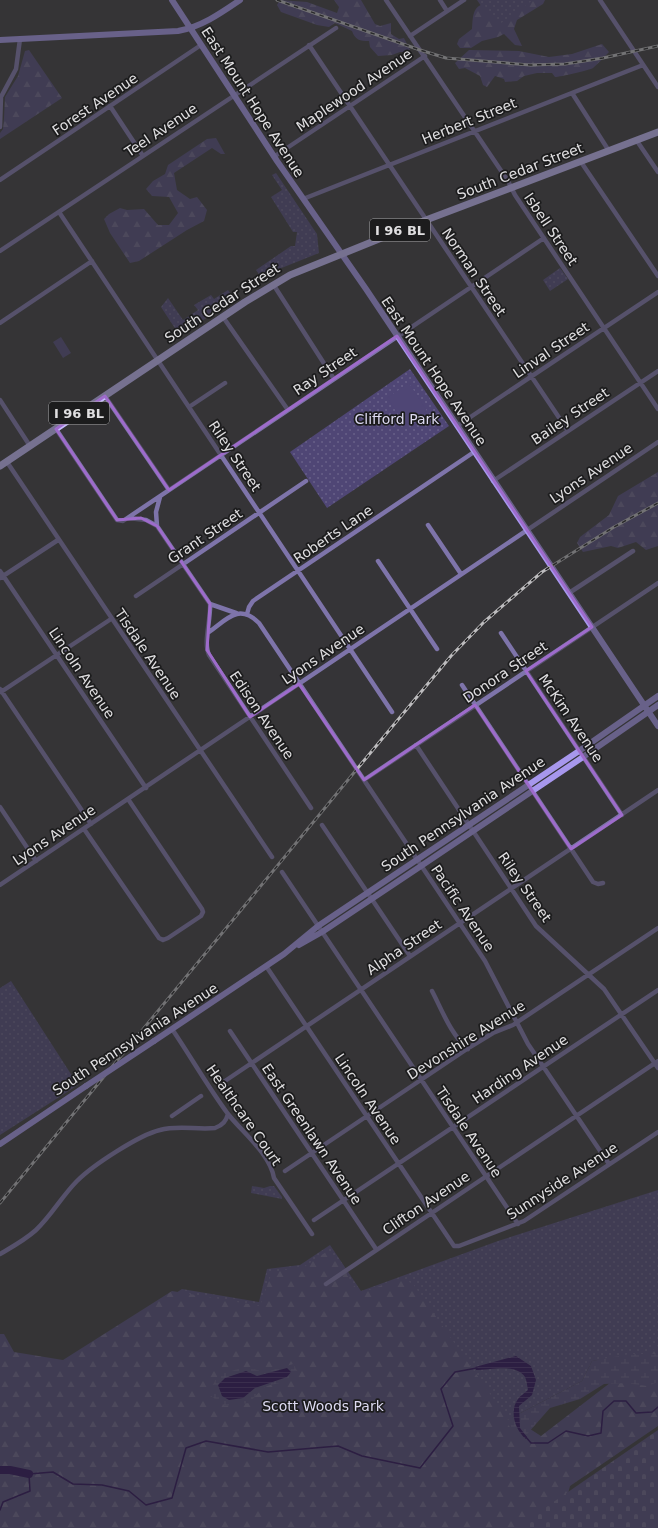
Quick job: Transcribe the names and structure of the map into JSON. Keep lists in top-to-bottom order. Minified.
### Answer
{"streets":{"main road":["East Mount Hope Avenue","South Cedar Street","I 96 BL","South Pennsylvania Avenue"],"street":["Maplewood Avenue","Forest Avenue","Herbert Street","Teel Avenue","Isbell Street","Norman Street","Linval Street","Ray Street","Bailey Street","Riley Street","Lyons Avenue","Roberts Lane","Grant Street","Tisdale Avenue","Donora Street","Lincoln Avenue","Edison Avenue","McKim Avenue","Pacific Avenue","Alpha Street","Devonshire Avenue","Harding Avenue","Healthcare Court","East Greenlawn Avenue","Sunnyside Avenue","Clifton Avenue"]},"crossings":[["Maplewood Avenue","East Mount Hope Avenue"],["Maplewood Avenue","Isbell Street"],["Maplewood Avenue","Norman Street"],["East Mount Hope Avenue","Forest Avenue"],["East Mount Hope Avenue","Herbert Street"],["East Mount Hope Avenue","Teel Avenue"],["East Mount Hope Avenue","South Cedar Street"],["East Mount Hope Avenue","Linval Street"],["East Mount Hope Avenue","Ray Street"],["East Mount Hope Avenue","Bailey Street"],["East Mount Hope Avenue","Lyons Avenue"],["East Mount Hope Avenue","Roberts Lane"],["East Mount Hope Avenue","Donora Street"],["East Mount Hope Avenue","South Pennsylvania Avenue"],["Herbert Street","Isbell Street"],["Herbert Street","Norman Street"],["Teel Avenue","Norman Street"],["Teel Avenue","Riley Street"],["South Cedar Street","Isbell Street"],["South Cedar Street","Norman Street"],["South Cedar Street","Ray Street"],["South Cedar Street","Riley Street"],["South Cedar Street","Tisdale Avenue"],["Isbell Street","Linval Street"],["Isbell Street","Ray Street"],["Isbell Street","Bailey Street"],["Norman Street","Linval Street"],["Norman Street","Ray Street"],["Norman Street","Bailey Street"],["Ray Street","Riley Street"],["Riley Street","Lyons Avenue"],["Riley Street","Roberts Lane"],["Riley Street","Grant Street"],["Riley Street","Donora Street"],["Riley Street","South Pennsylvania Avenue"],["Riley Street","Alpha Street"],["Riley Street","Devonshire Avenue"],["Riley Street","Harding Avenue"],["Riley Street","Clifton Avenue"],["Lyons Avenue","Tisdale Avenue"],["Lyons Avenue","Lincoln Avenue"],["Lyons Avenue","Edison Avenue"],["Lyons Avenue","Pacific Avenue"],["Roberts Lane","Pacific Avenue"],["Tisdale Avenue","South Pennsylvania Avenue"],["Tisdale Avenue","Alpha Street"],["Tisdale Avenue","Devonshire Avenue"],["Tisdale Avenue","Harding Avenue"],["Tisdale Avenue","Sunnyside Avenue"],["Tisdale Avenue","Clifton Avenue"],["Donora Street","McKim Avenue"],["Donora Street","Pacific Avenue"],["Lincoln Avenue","South Pennsylvania Avenue"],["Lincoln Avenue","Alpha Street"],["Lincoln Avenue","Devonshire Avenue"],["Lincoln Avenue","Harding Avenue"],["Lincoln Avenue","Sunnyside Avenue"],["Lincoln Avenue","Clifton Avenue"],["McKim Avenue","South Pennsylvania Avenue"],["McKim Avenue","Alpha Street"],["South Pennsylvania Avenue","Pacific Avenue"],["South Pennsylvania Avenue","Healthcare Court"],["Pacific Avenue","Alpha Street"],["Pacific Avenue","Devonshire Avenue"],["Pacific Avenue","Harding Avenue"],["Pacific Avenue","Sunnyside Avenue"],["Pacific Avenue","Clifton Avenue"],["Alpha Street","East Greenlawn Avenue"],["Devonshire Avenue","East Greenlawn Avenue"],["Harding Avenue","East Greenlawn Avenue"],["East Greenlawn Avenue","Clifton Avenue"]],"parks":["Clifford Park","Scott Woods Park"]}
